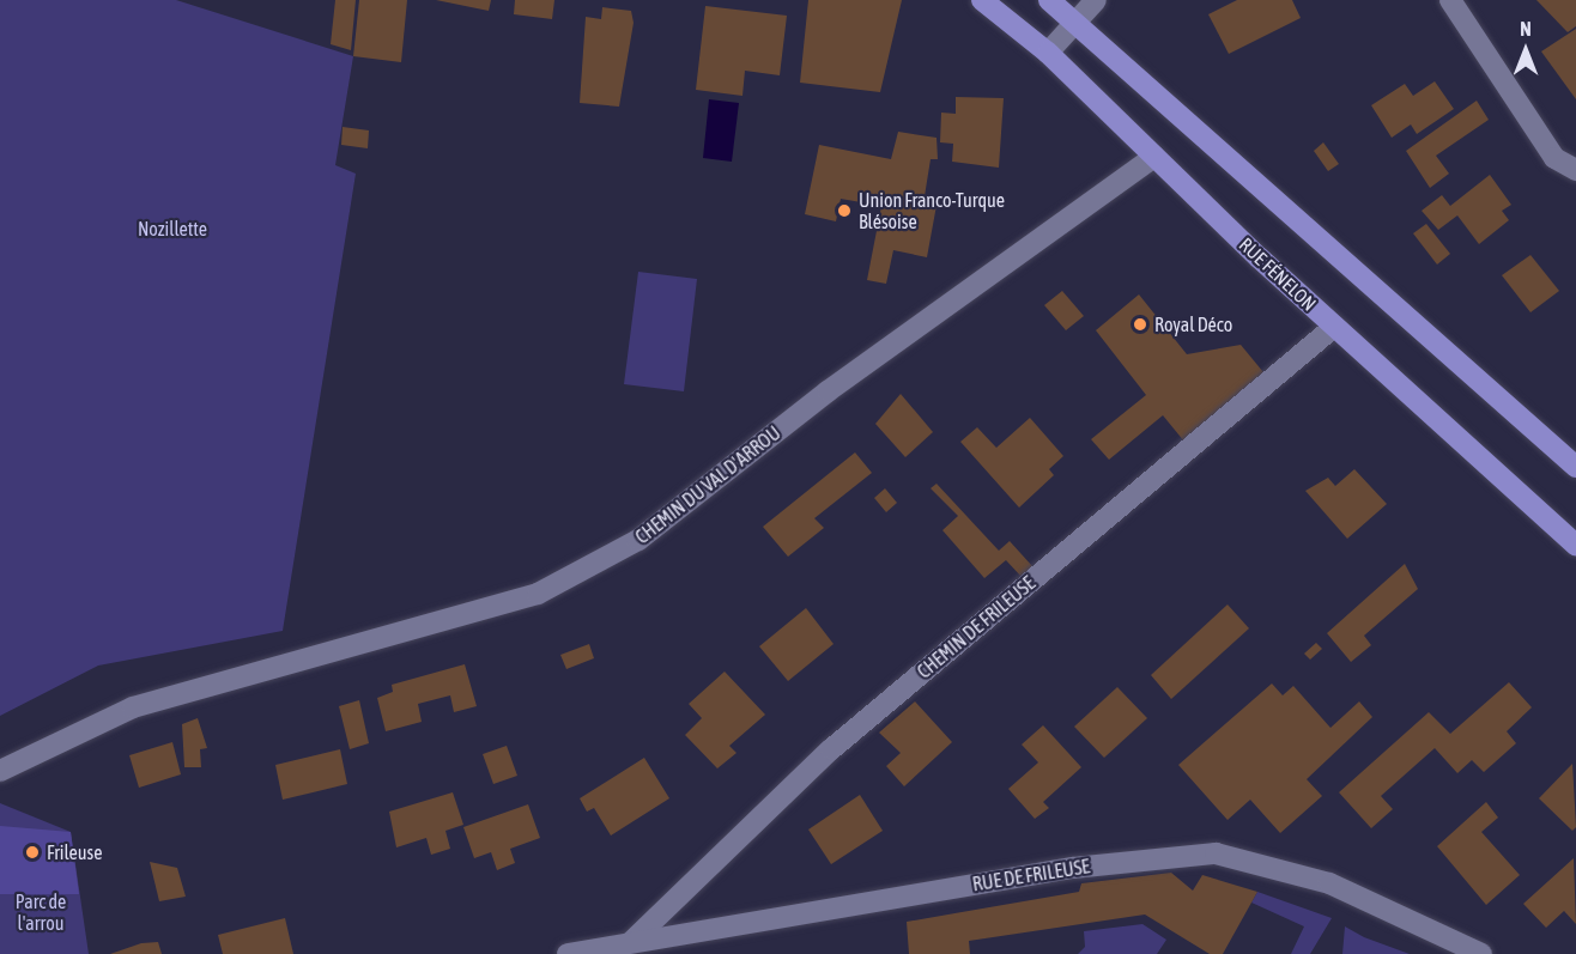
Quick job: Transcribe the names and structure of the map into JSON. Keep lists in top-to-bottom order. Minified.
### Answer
{"streets":{"main road":["RUE FÉNELON"],"street":["CHEMIN DU VAL D'ARROU","CHEMIN DE FRILEUSE","RUE DE FRILEUSE"]},"crossings":[["RUE FÉNELON","CHEMIN DU VAL D'ARROU"],["RUE FÉNELON","CHEMIN DE FRILEUSE"],["CHEMIN DE FRILEUSE","RUE DE FRILEUSE"]],"parks":["Nozillette","Parc de l'arrou"],"places":["Union Franco-Turque Blésoise","Royal Déco","Frileuse"],"north":"top"}
